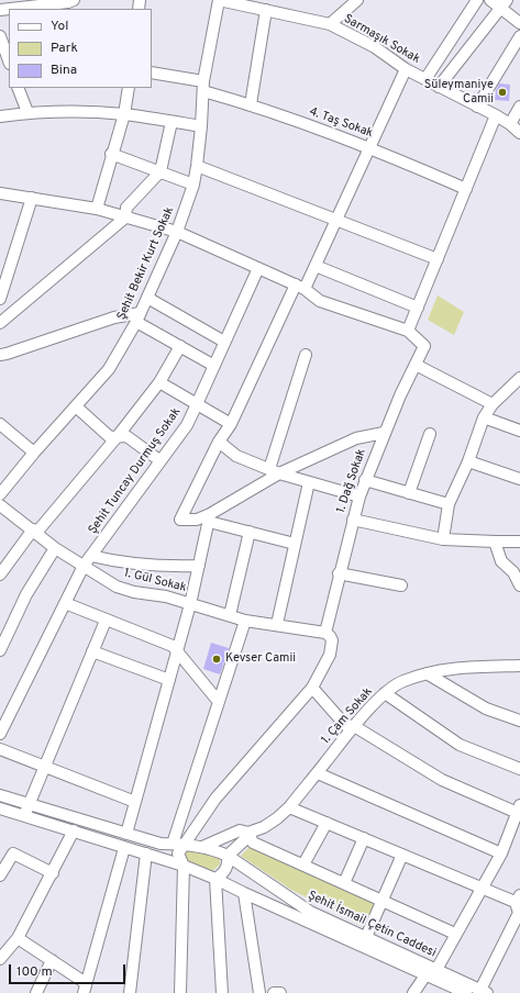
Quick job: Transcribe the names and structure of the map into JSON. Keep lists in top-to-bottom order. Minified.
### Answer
{"streets":{"street":["Sarmaşık Sokak","4. Taş Sokak","Şehit Bekir Kurt Sokak","Şehit Tuncay Durmuş Sokak","1. Dağ Sokak","1. Gül Sokak","1. Çam Sokak","Şehit İsmail Çetin Caddesi"]},"crossings":[["Sarmaşık Sokak","Şehit Bekir Kurt Sokak"],["4. Taş Sokak","Şehit Bekir Kurt Sokak"],["Şehit Tuncay Durmuş Sokak","1. Gül Sokak"],["1. Dağ Sokak","1. Gül Sokak"]],"places":["Süleymaniye Camii","Kevser Camii"],"legend":["Yol","Park","Bina"],"scale_bar":"100 m"}
